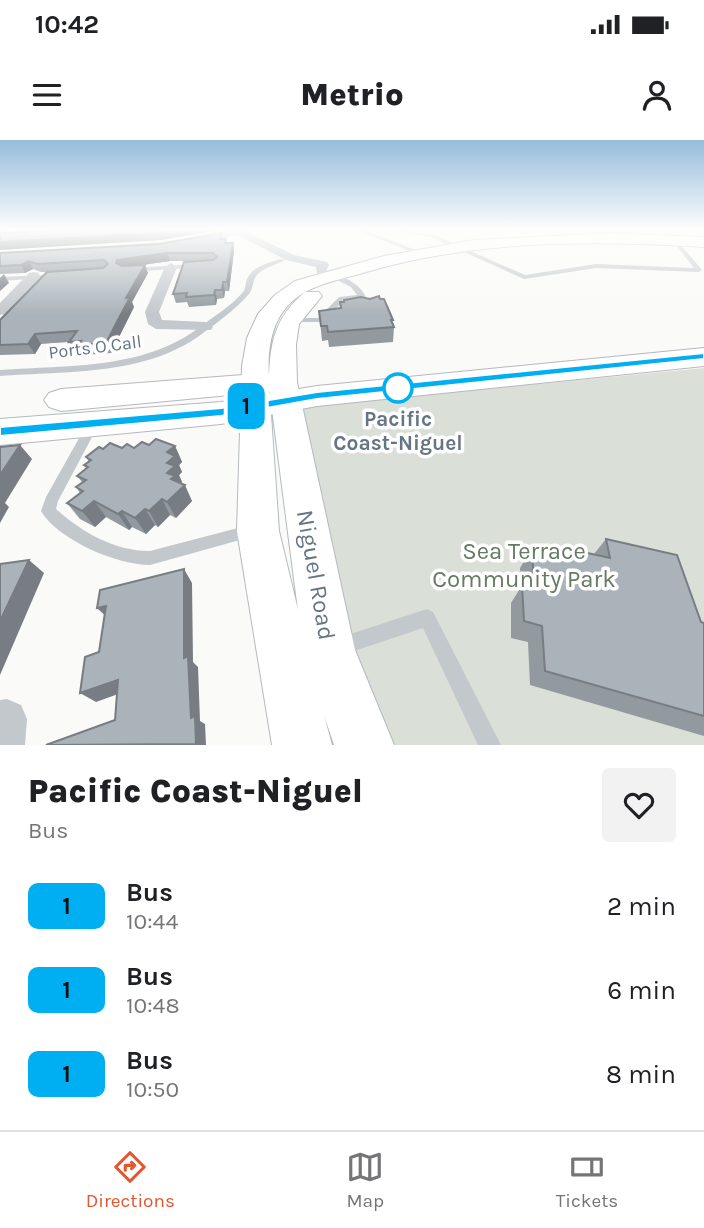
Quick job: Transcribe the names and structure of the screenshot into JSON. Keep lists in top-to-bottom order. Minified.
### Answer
{"streets":{"street":["Niguel Road"],"lane":["Ports O Call"]},"parks":["Sea Terrace Community Park"],"places":["Pacific Coast-Niguel"],"lines":["bus line 1"],"page":{"status":"10:42","header":"Metrio","on_map":"1","heading":["Pacific Coast-Niguel","Bus"],"list":[{"mark":"1","name":"Bus","note":"10:44","value":"2 min"},{"mark":"1","name":"Bus","note":"10:48","value":"6 min"},{"mark":"1","name":"Bus","note":"10:50","value":"8 min"}],"tabs":["Directions","Map","Tickets"]}}
